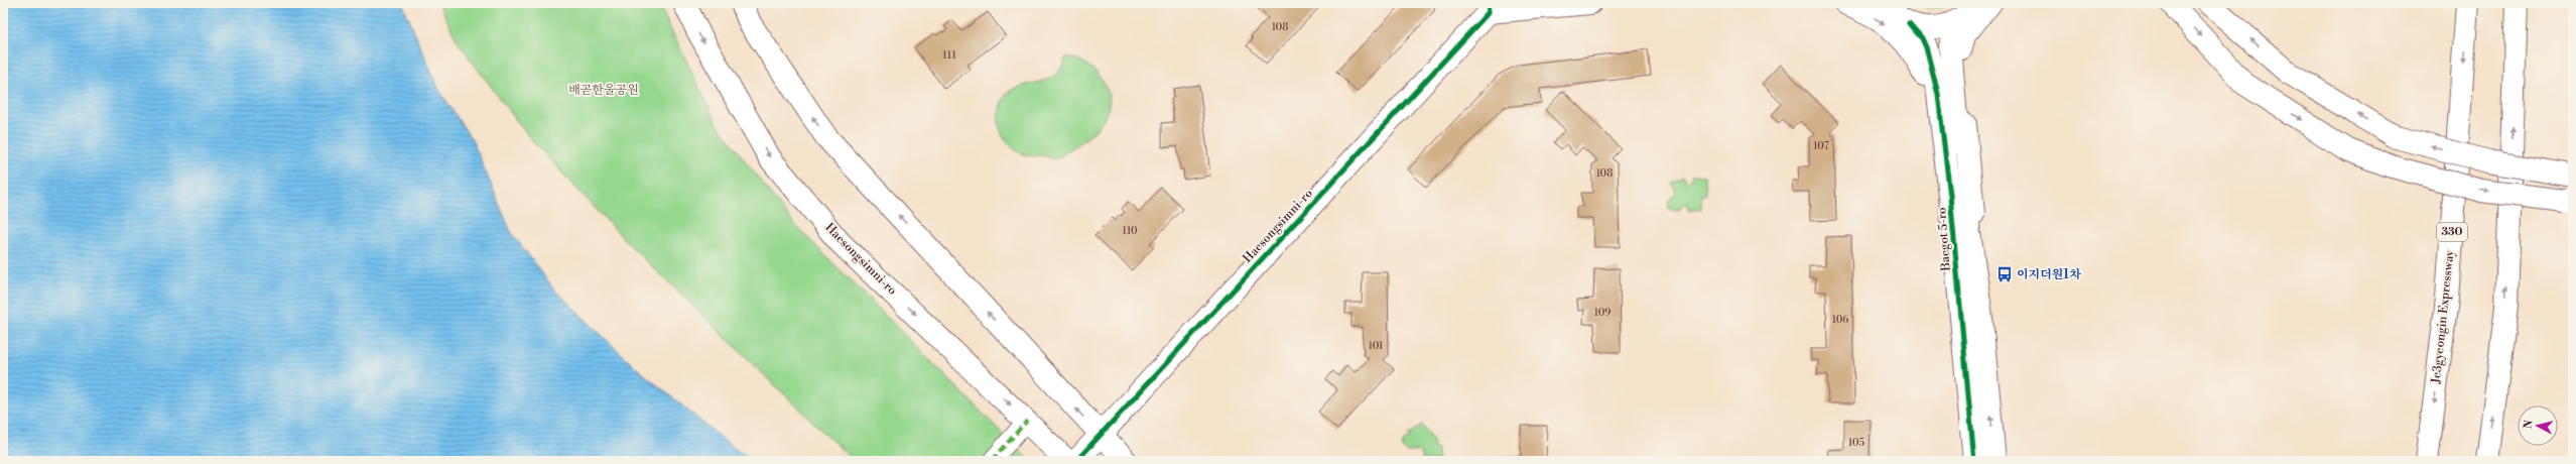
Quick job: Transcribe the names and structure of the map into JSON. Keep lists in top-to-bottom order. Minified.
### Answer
{"streets":{"main road":["Haesongsimni-ro","330","Baegot 5-ro","Je3gyeongin Expressway"]},"parks":["배곧한울공원"],"places":{"bus stop":["이지더원1차"]},"house_numbers":["108","111","107","108","110","109","106","101","105"],"north":"left"}
